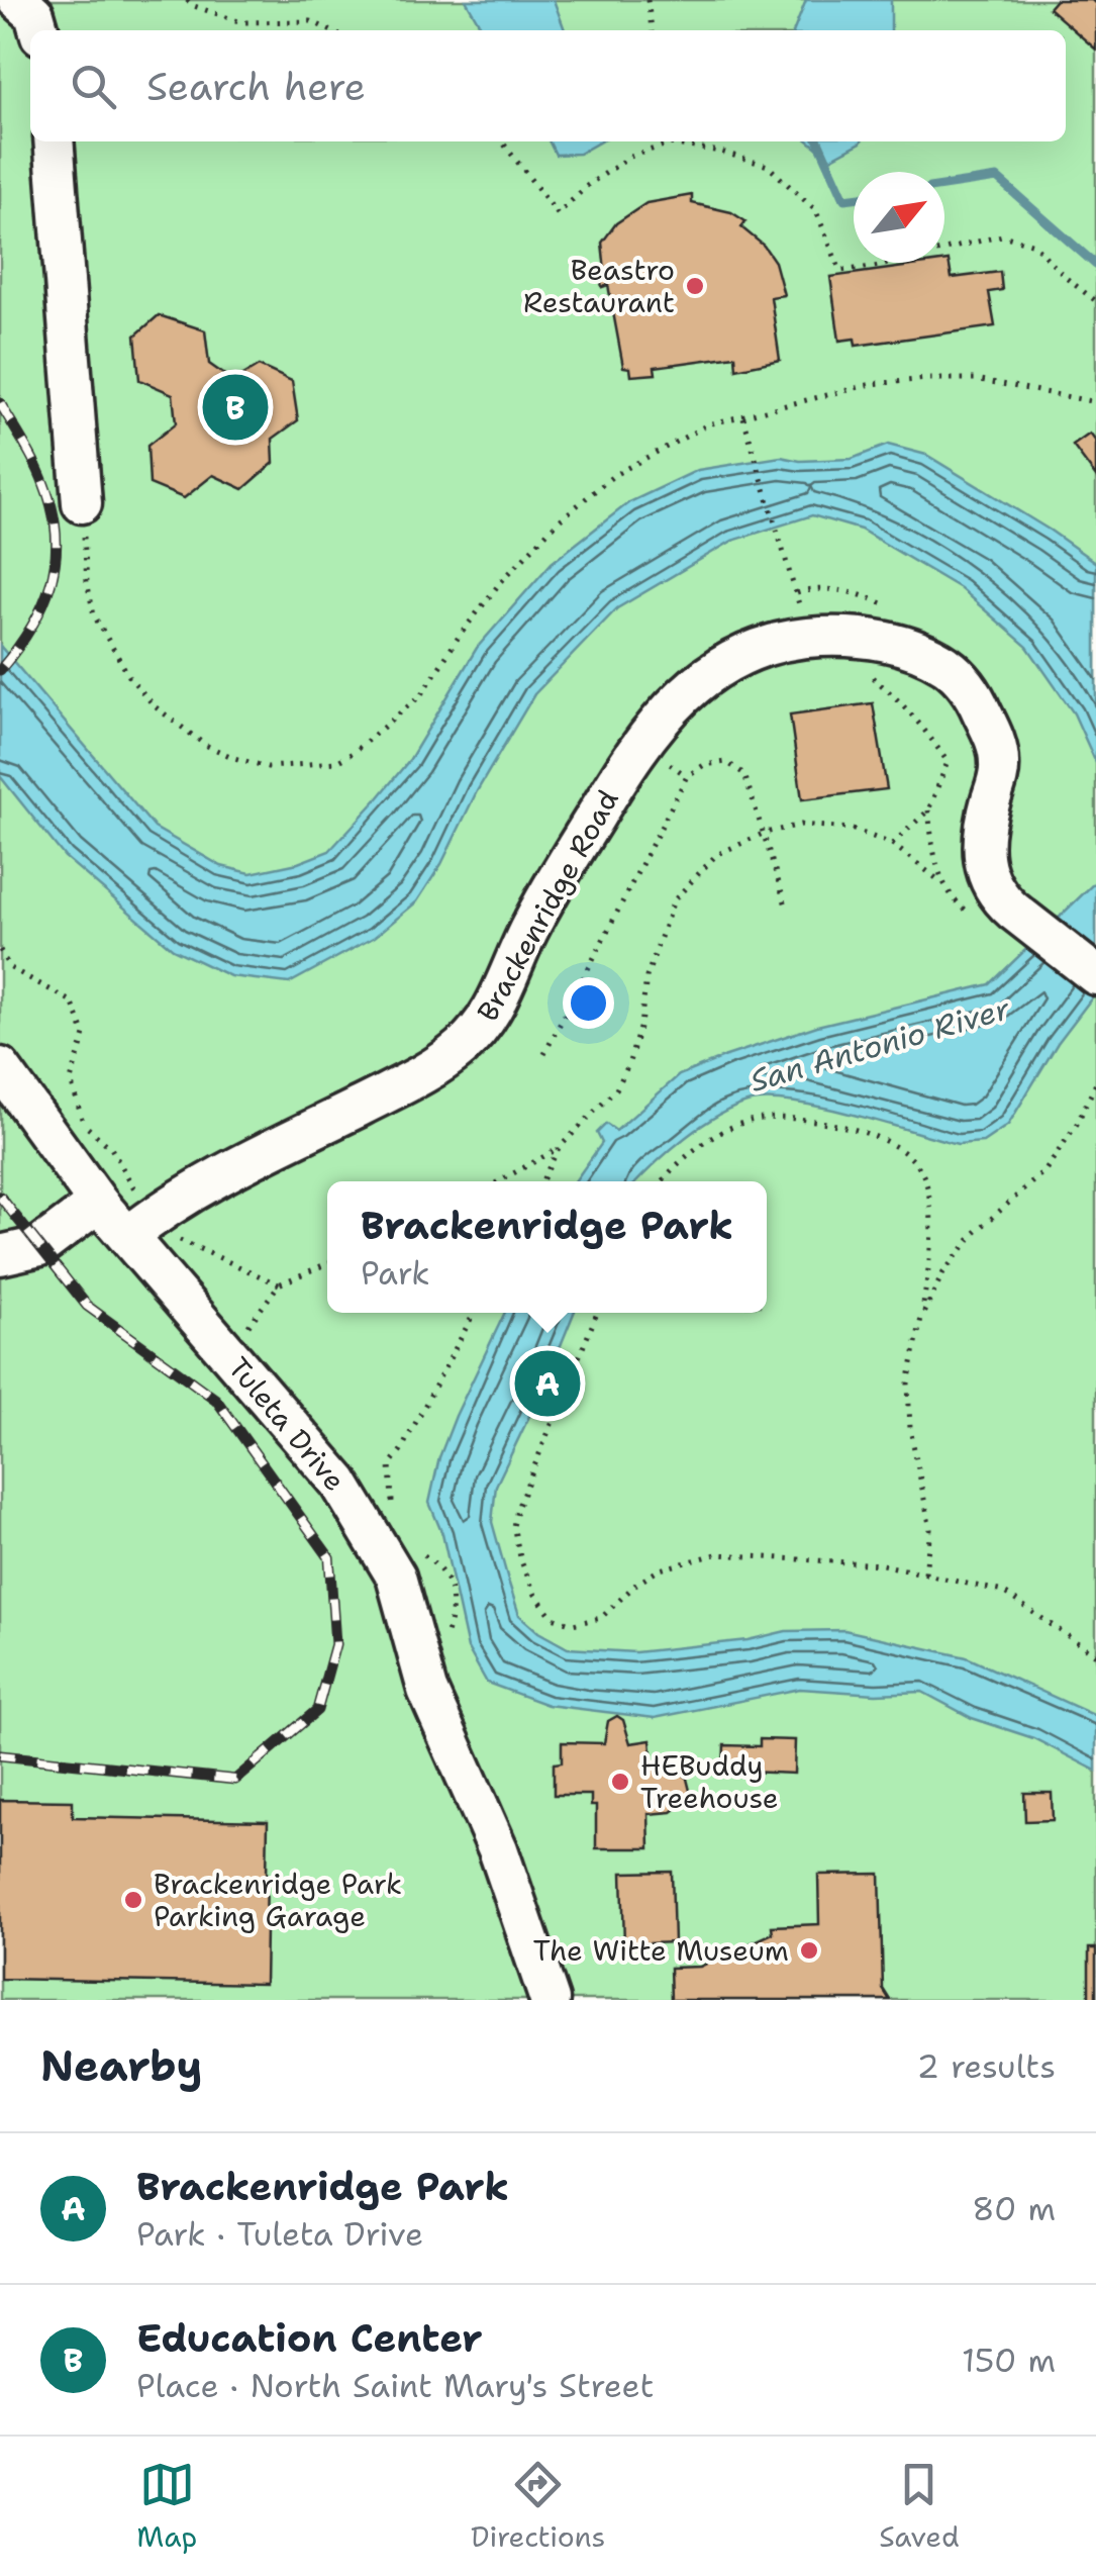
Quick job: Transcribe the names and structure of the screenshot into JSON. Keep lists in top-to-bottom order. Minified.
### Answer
{"streets":{"street":["Brackenridge Road","Tuleta Drive"]},"crossings":[["Brackenridge Road","Tuleta Drive"]],"water":["San Antonio River"],"places":["Beastro Restaurant","HEBuddy Treehouse","Brackenridge Park Parking Garage","The Witte Museum"],"north":"top right","page":{"search":"Search here","pins":["B","A"],"popup":["Brackenridge Park","Park"],"heading":["Nearby","2 results"],"list":[{"mark":"A","name":"Brackenridge Park","note":"Park · Tuleta Drive","value":"80 m"},{"mark":"B","name":"Education Center","note":"Place · North Saint Mary's Street","value":"150 m"}],"nav":["Map","Directions","Saved"]}}
